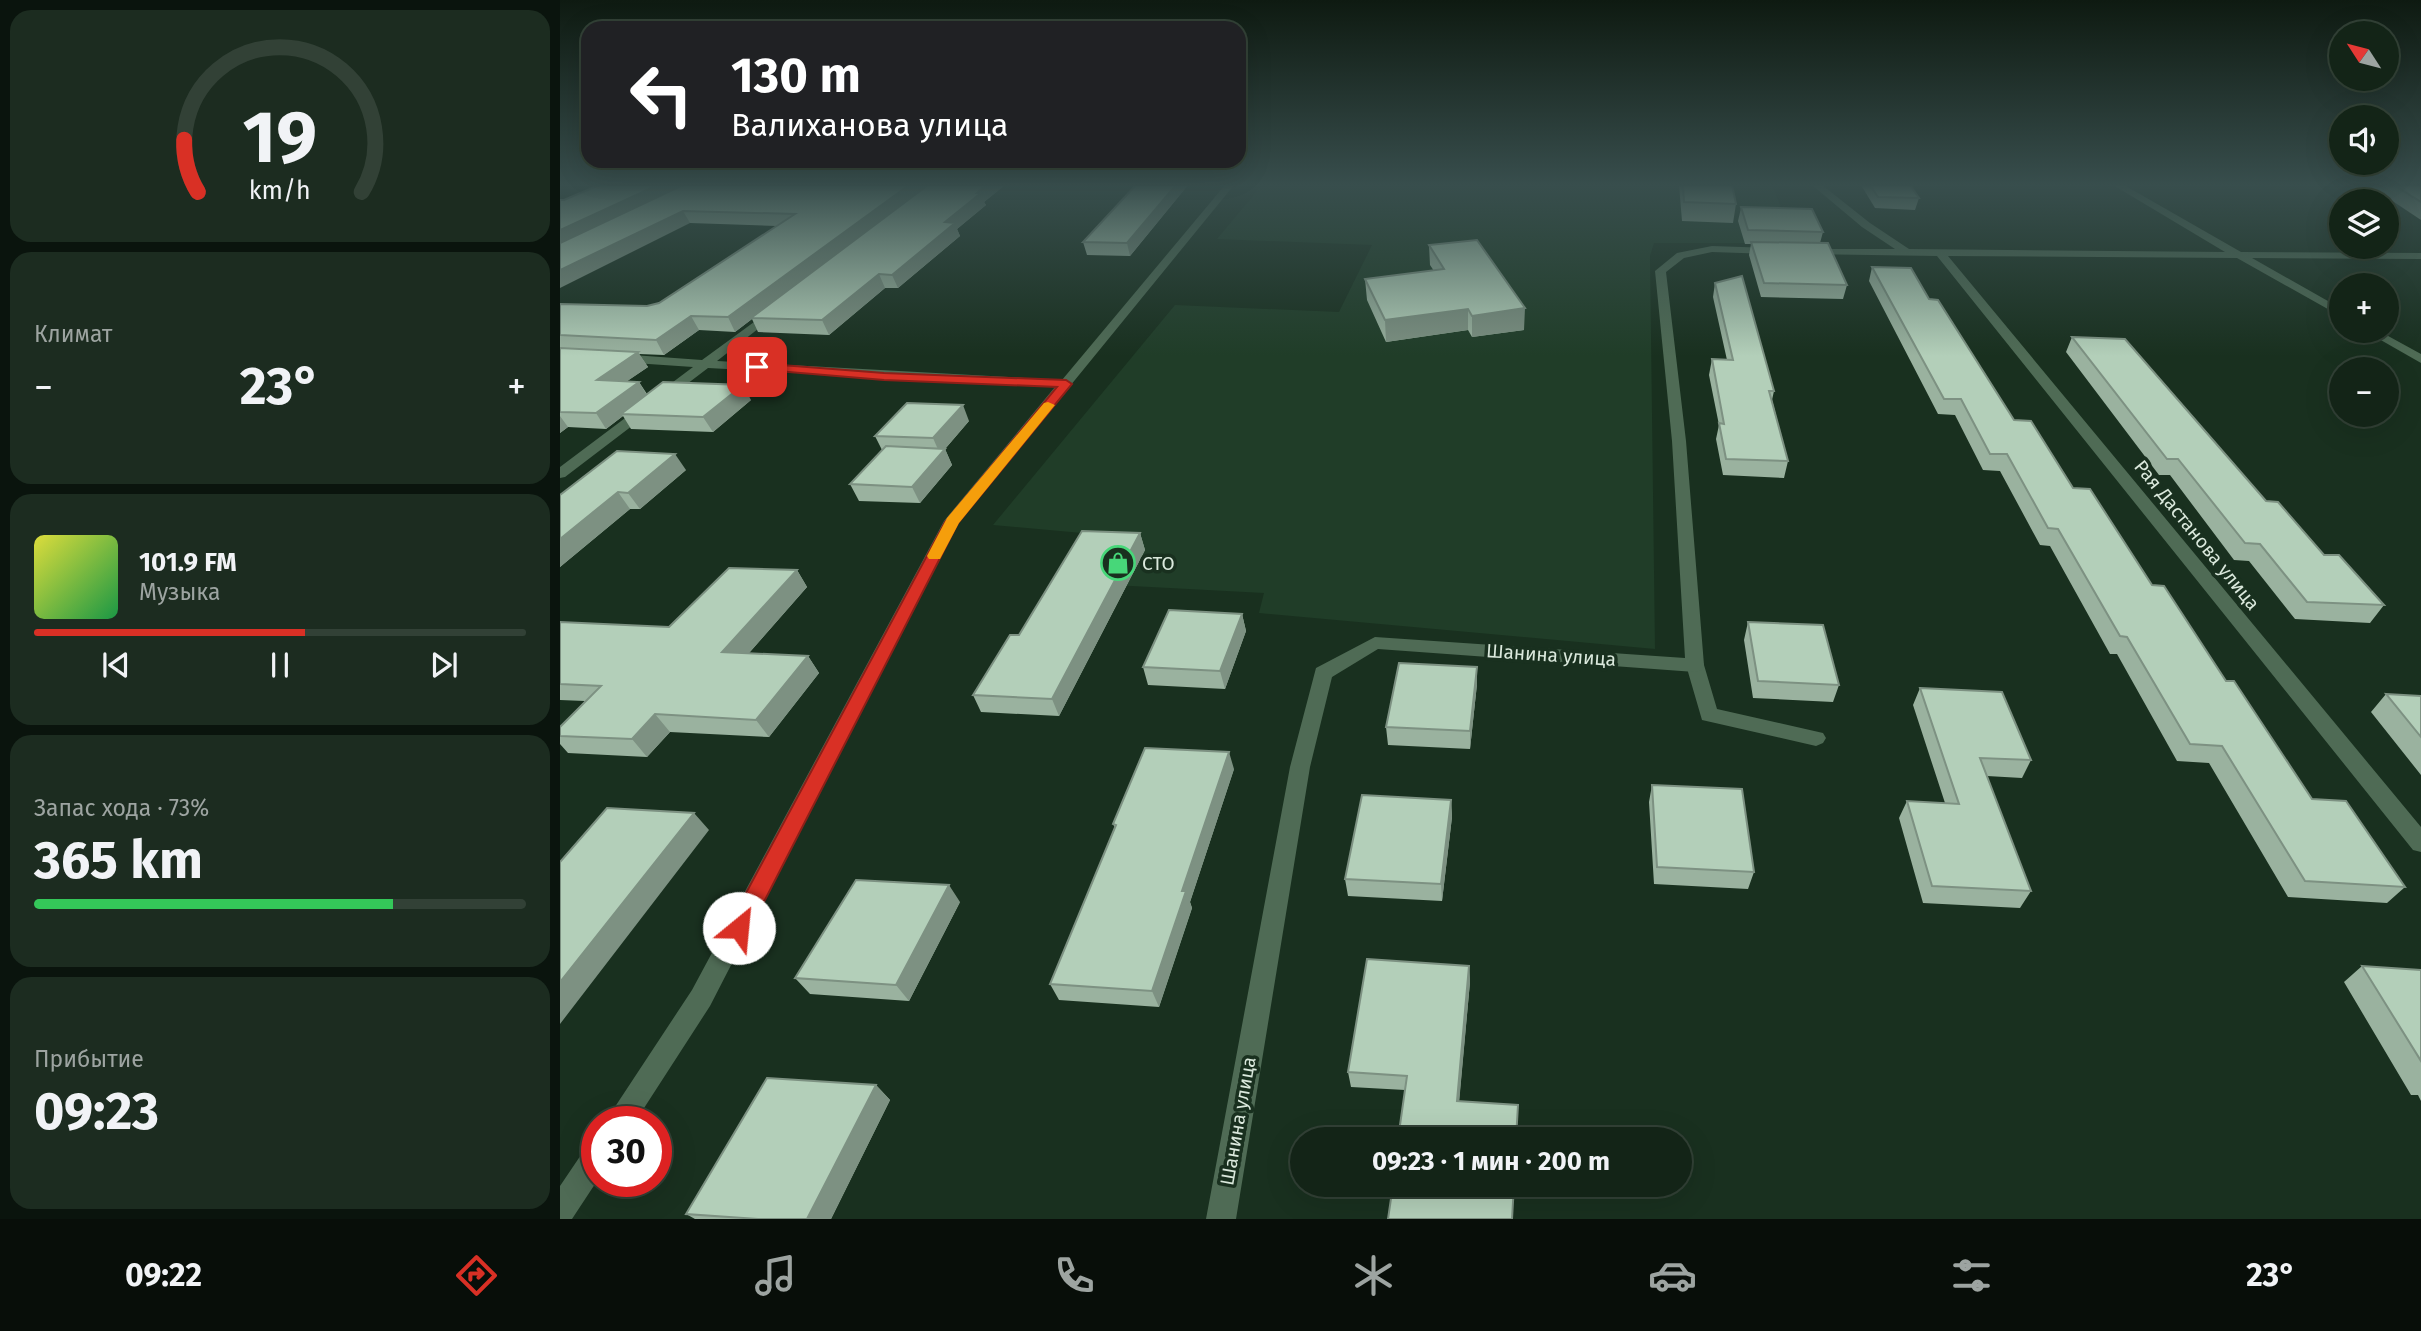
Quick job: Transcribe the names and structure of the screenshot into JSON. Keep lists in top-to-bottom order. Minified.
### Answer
{"streets":{"street":["Рая Дастанова улица","Шанина улица"]},"places":{"shop":["СТО"]},"north":"top left","page":{"map_buttons":["+","−"],"turn":["130 m","Валиханова улица"],"tile":["Климат",["Запас хода · 73%","365 km"],["Прибытие","09:23"]],"heat":["−","23°","+"],"song":["101.9 FM","Музыка"],"limit":"30","trip":"09:23 · 1 мин · 200 m","tabs":["09:22","23°"],"gauge":["19","km/h"]}}
